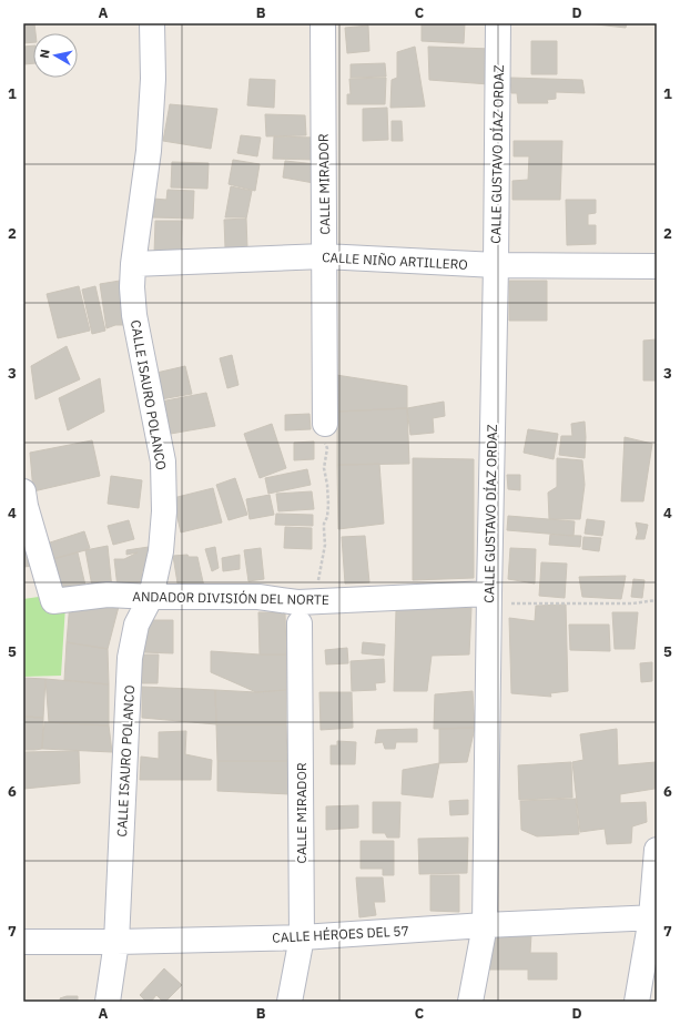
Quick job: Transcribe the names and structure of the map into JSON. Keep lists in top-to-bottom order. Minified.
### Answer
{"streets":{"street":["CALLE GUSTAVO DÍAZ ORDAZ","CALLE MIRADOR","CALLE NIÑO ARTILLERO","CALLE ISAURO POLANCO","ANDADOR DIVISIÓN DEL NORTE","CALLE HÉROES DEL 57"]},"crossings":[["CALLE GUSTAVO DÍAZ ORDAZ","CALLE NIÑO ARTILLERO"],["CALLE GUSTAVO DÍAZ ORDAZ","ANDADOR DIVISIÓN DEL NORTE"],["CALLE GUSTAVO DÍAZ ORDAZ","CALLE HÉROES DEL 57"],["CALLE MIRADOR","CALLE NIÑO ARTILLERO"],["CALLE MIRADOR","CALLE HÉROES DEL 57"],["CALLE NIÑO ARTILLERO","CALLE ISAURO POLANCO"],["CALLE ISAURO POLANCO","ANDADOR DIVISIÓN DEL NORTE"],["CALLE ISAURO POLANCO","CALLE HÉROES DEL 57"]],"north":"left","grid":{"columns":["A","B","C","D"],"rows":["1","2","3","4","5","6","7"]}}
